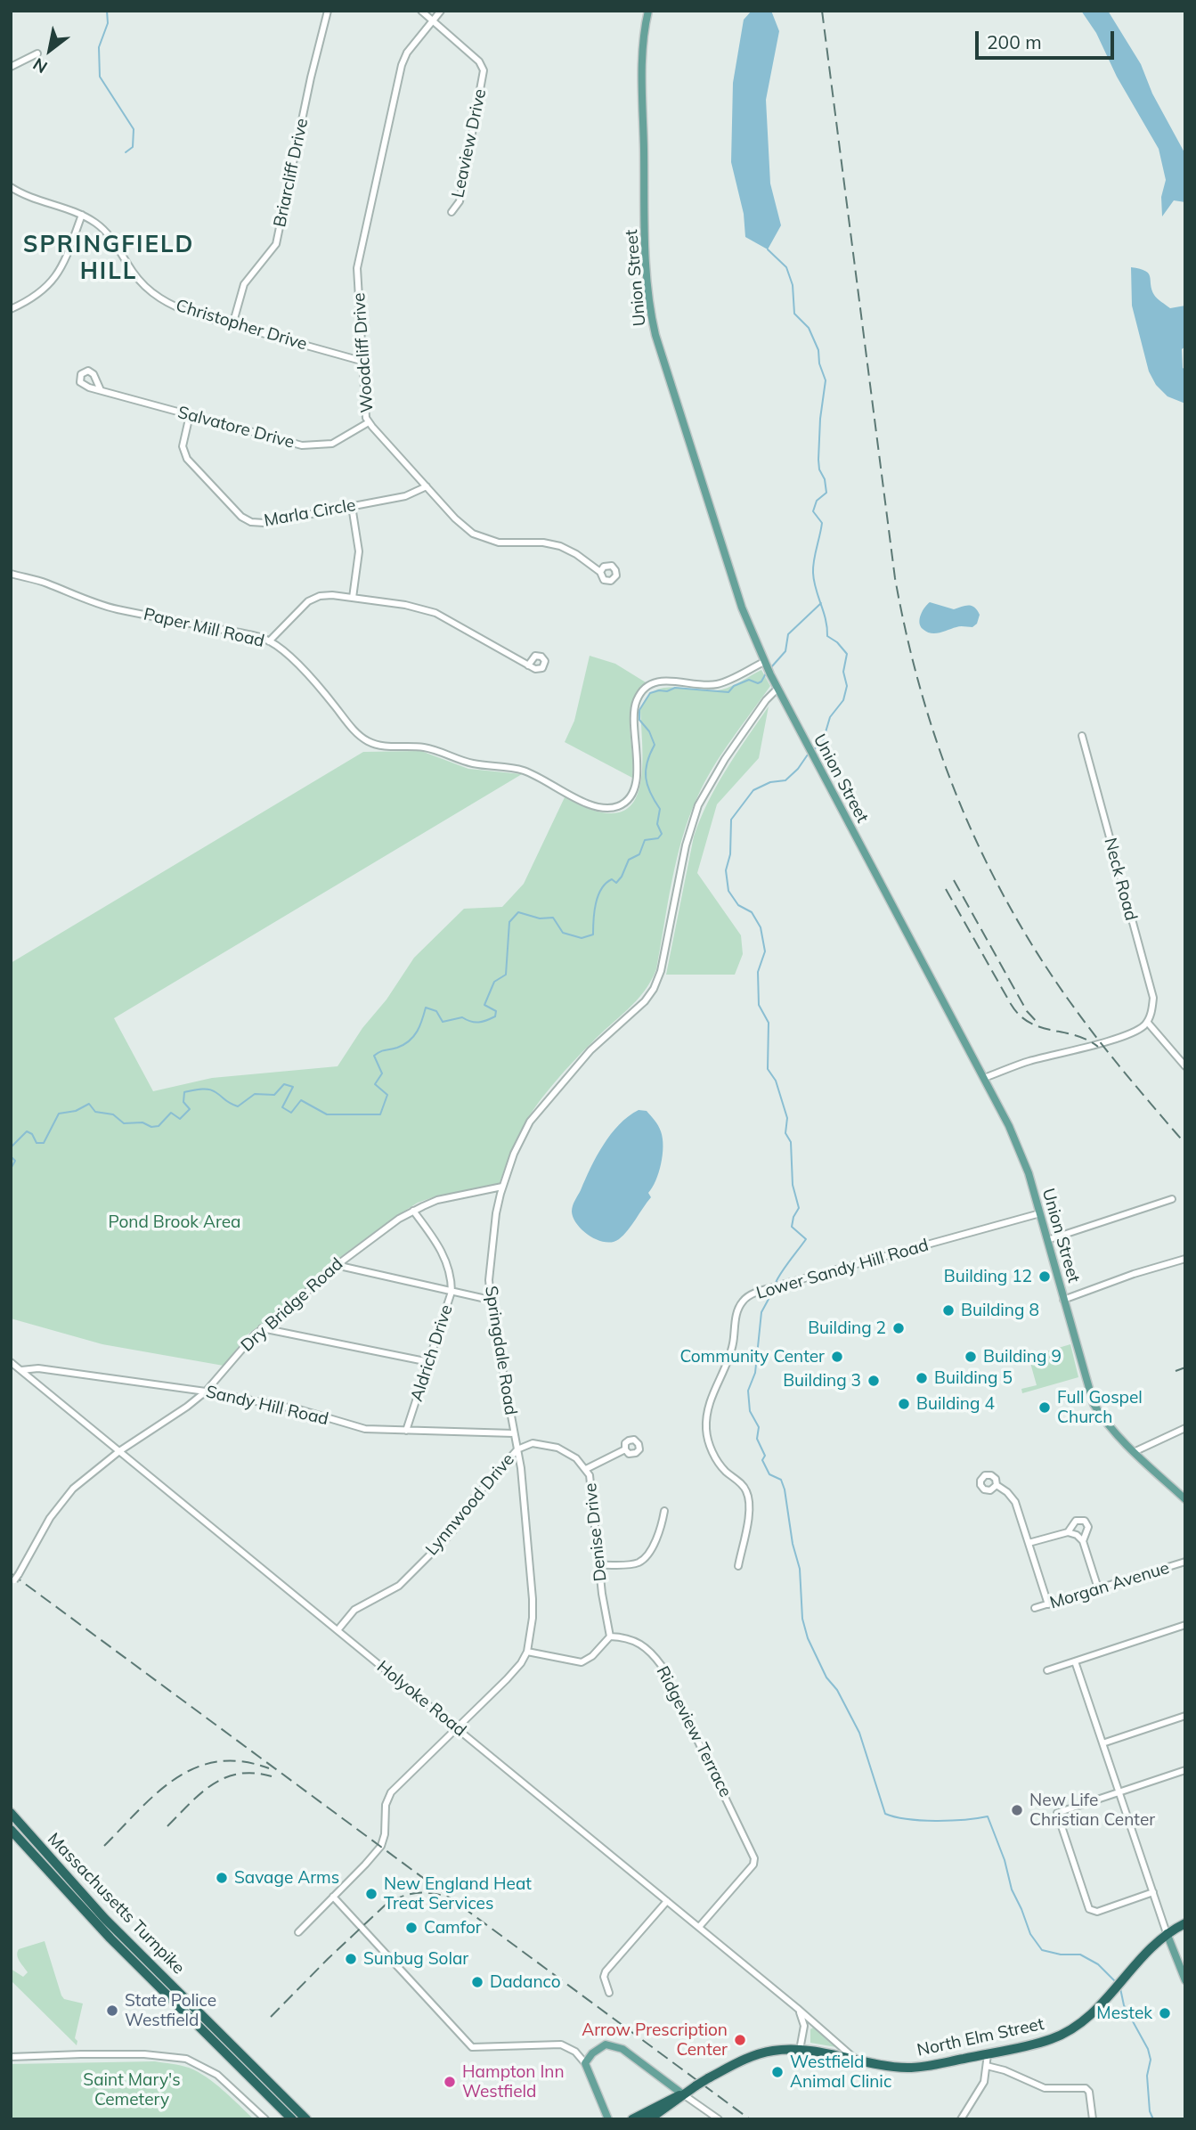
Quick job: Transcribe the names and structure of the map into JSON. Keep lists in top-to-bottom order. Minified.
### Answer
{"streets":{"highway":["Massachusetts Turnpike","North Elm Street"],"main road":["Union Street"],"street":["Leaview Drive","Briarcliff Drive","Christopher Drive","Woodcliff Drive","Salvatore Drive","Marla Circle","Paper Mill Road","Neck Road","Lower Sandy Hill Road","Dry Bridge Road","Springdale Road","Aldrich Drive","Sandy Hill Road","Lynnwood Drive","Denise Drive","Morgan Avenue","Holyoke Road","Ridgeview Terrace"]},"crossings":[["Leaview Drive","Woodcliff Drive"],["Briarcliff Drive","Christopher Drive"],["Union Street","Paper Mill Road"],["Union Street","Lower Sandy Hill Road"],["Union Street","Springdale Road"],["Christopher Drive","Woodcliff Drive"],["Woodcliff Drive","Salvatore Drive"],["Woodcliff Drive","Marla Circle"],["Salvatore Drive","Marla Circle"],["Dry Bridge Road","Springdale Road"],["Dry Bridge Road","Aldrich Drive"],["Dry Bridge Road","Sandy Hill Road"],["Dry Bridge Road","Holyoke Road"],["Springdale Road","Sandy Hill Road"],["Springdale Road","Lynnwood Drive"],["Springdale Road","Denise Drive"],["Springdale Road","Holyoke Road"],["Aldrich Drive","Sandy Hill Road"],["Sandy Hill Road","Holyoke Road"],["Lynnwood Drive","Denise Drive"],["Lynnwood Drive","Holyoke Road"],["Denise Drive","Ridgeview Terrace"],["Holyoke Road","Ridgeview Terrace"],["Holyoke Road","North Elm Street"]],"districts":["SPRINGFIELD HILL"],"parks":["Pond Brook Area","Saint Mary's Cemetery"],"places":["Building 12","Building 8","Building 2","Community Center","Building 9","Building 5","Building 3","Building 4","Full Gospel Church","New Life Christian Center","Savage Arms","New England Heat Treat Services","Camfor","Sunbug Solar","Dadanco","State Police Westfield","Mestek","Arrow Prescription Center","Westfield Animal Clinic","Hampton Inn Westfield"],"scale_bar":"200 m","north":"bottom left"}
